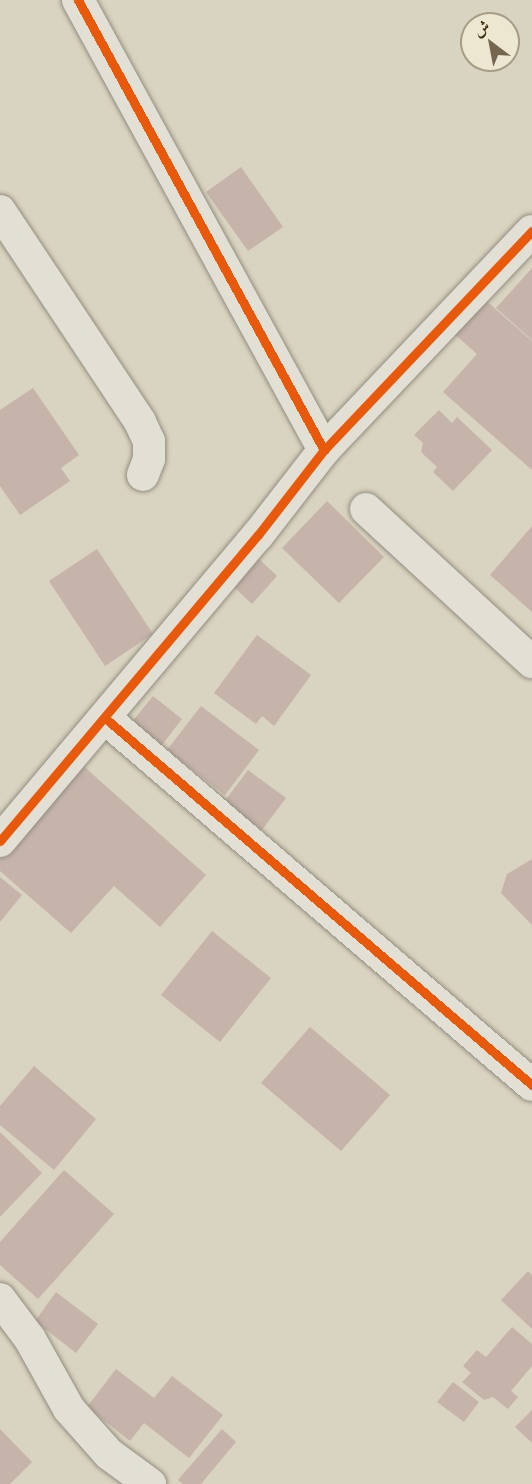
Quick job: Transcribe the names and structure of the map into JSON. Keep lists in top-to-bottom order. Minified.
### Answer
{"north":"top left"}
